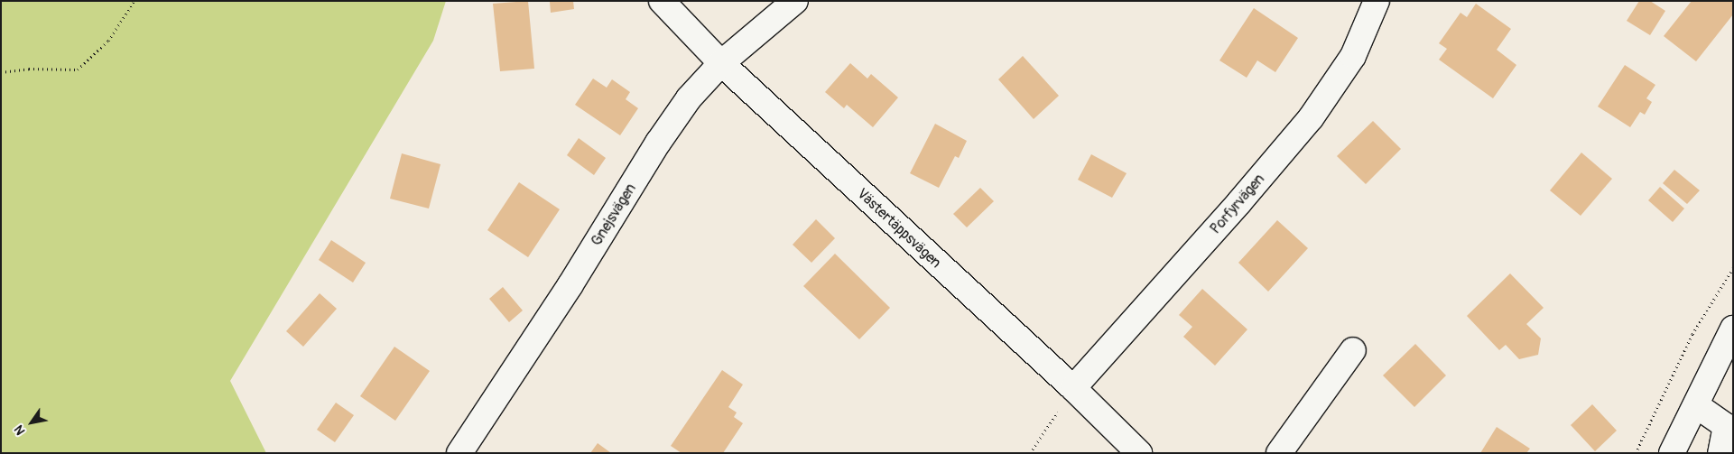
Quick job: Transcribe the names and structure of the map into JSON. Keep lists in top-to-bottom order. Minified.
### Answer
{"streets":{"street":["Porfyrvägen","Gnejsvägen","Västertäppsvägen"]},"crossings":[["Porfyrvägen","Västertäppsvägen"],["Gnejsvägen","Västertäppsvägen"]],"north":"bottom left"}
